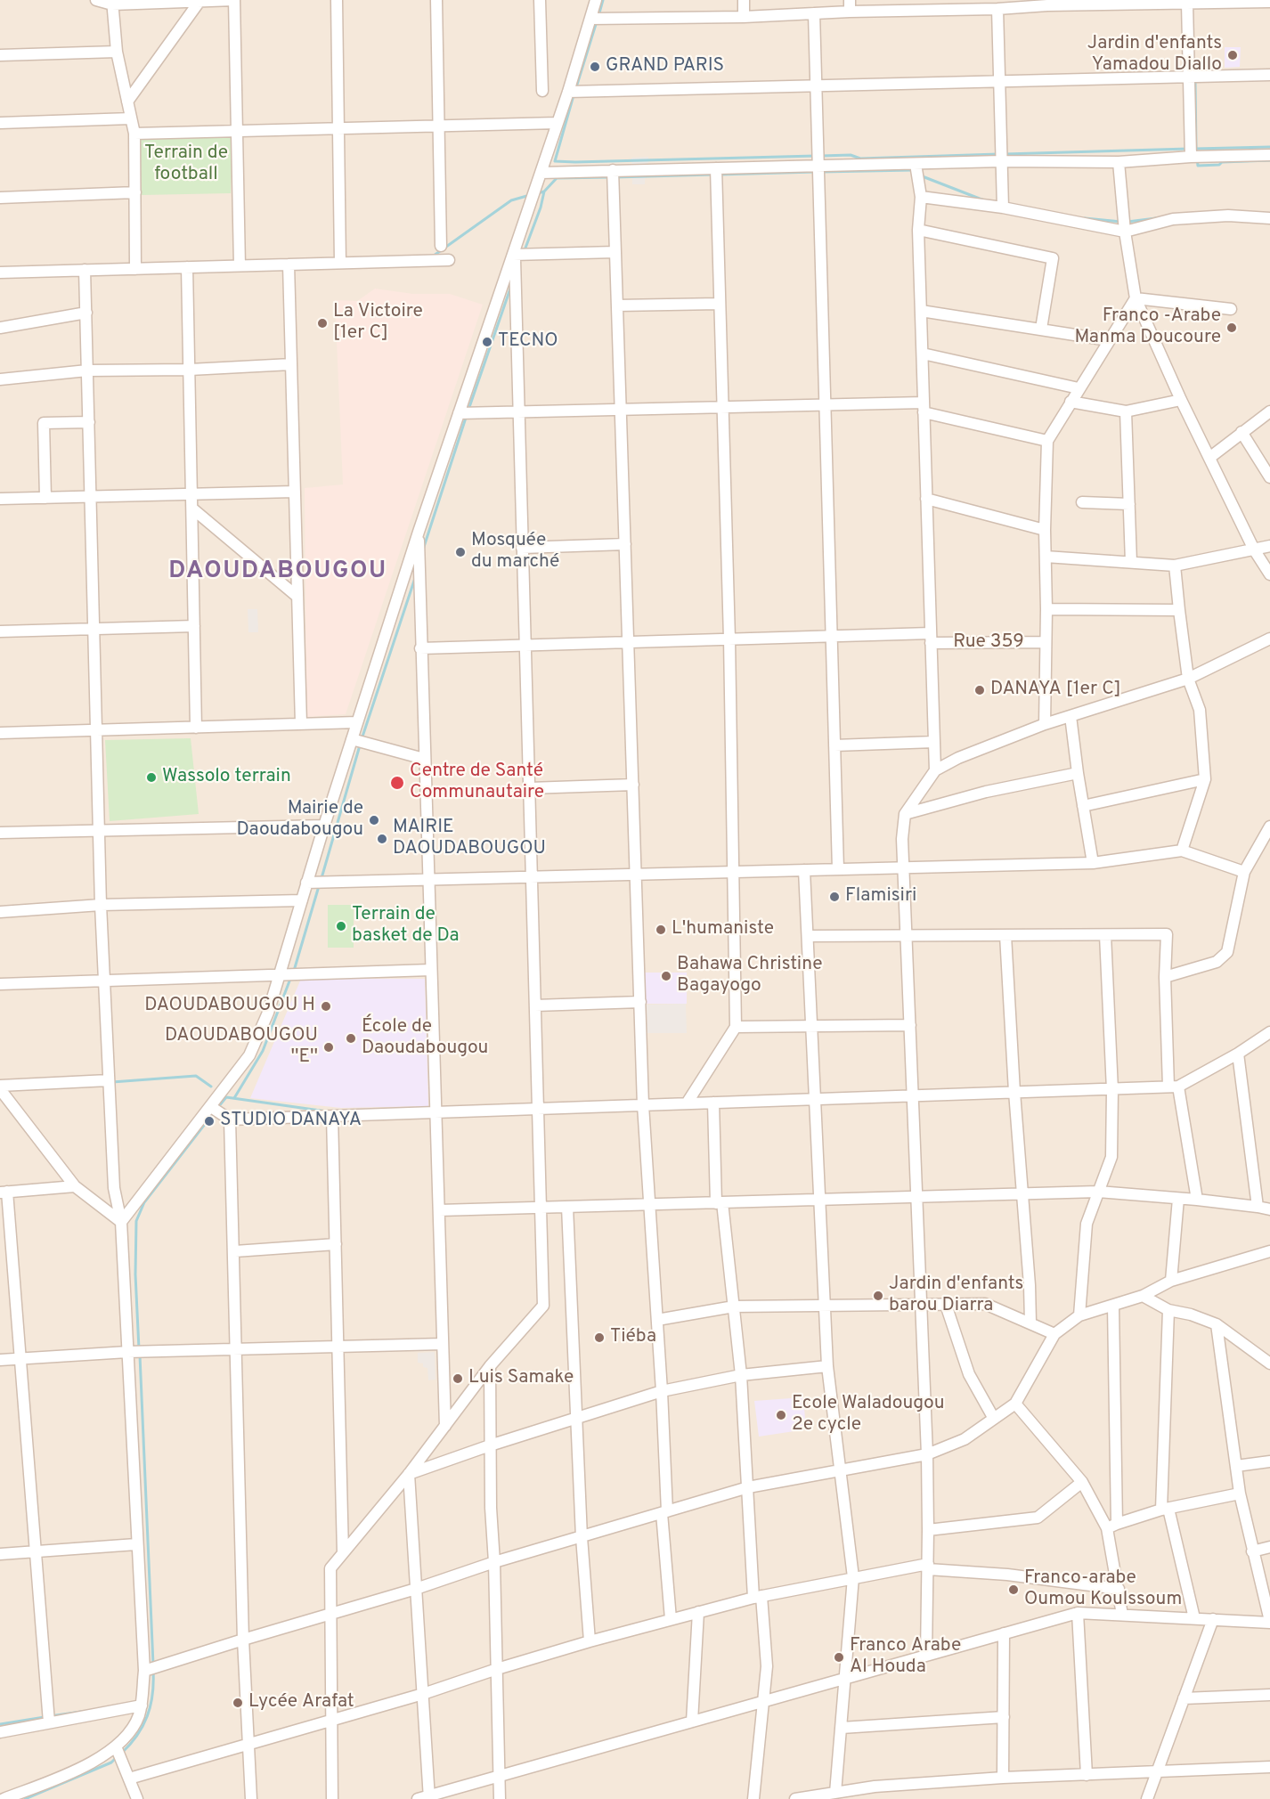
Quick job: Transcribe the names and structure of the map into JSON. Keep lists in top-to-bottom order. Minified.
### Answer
{"streets":{"street":["Rue 359"]},"districts":["DAOUDABOUGOU"],"parks":["Terrain de football"],"places":["Jardin d'enfants Yamadou Diallo","GRAND PARIS","La Victoire [1er C]","Franco -Arabe Manma Doucoure","TECNO","Mosquée du marché","DANAYA [1er C]","Wassolo terrain","Centre de Santé Communautaire","Mairie de Daoudabougou","MAIRIE DAOUDABOUGOU","Flamisiri","Terrain de basket de Da","L'humaniste","Bahawa Christine Bagayogo","DAOUDABOUGOU H","École de Daoudabougou","DAOUDABOUGOU ''E''","STUDIO DANAYA","Jardin d'enfants barou Diarra","Tiéba","Luis Samake","Ecole Waladougou 2e cycle","Franco-arabe Oumou Koulssoum","Franco Arabe Al Houda","Lycée Arafat"]}
